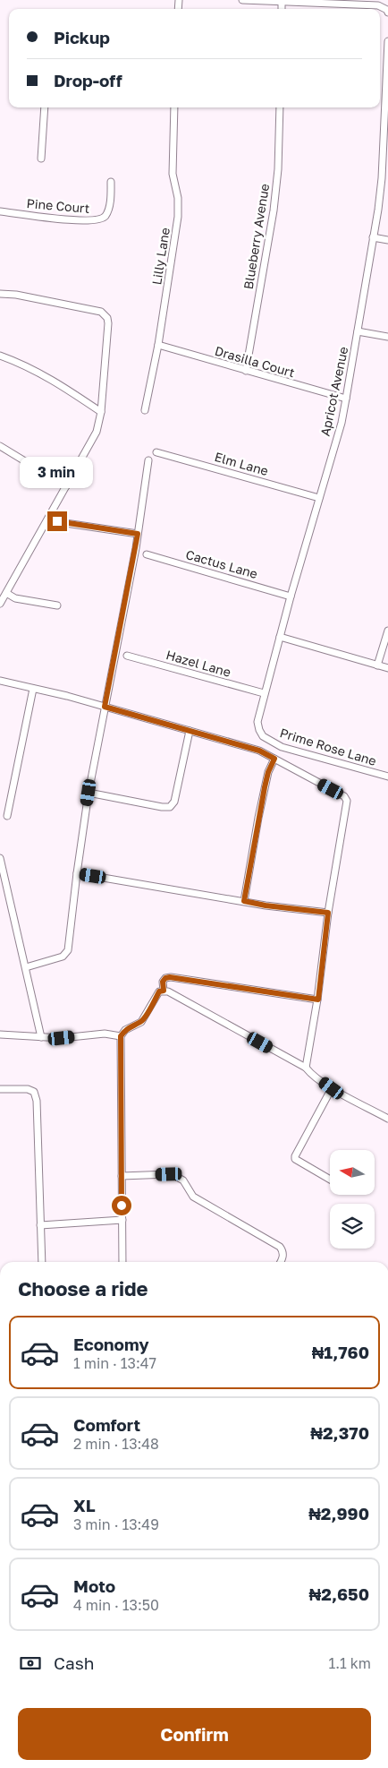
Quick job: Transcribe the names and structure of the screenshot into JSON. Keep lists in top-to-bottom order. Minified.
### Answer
{"streets":{"street":["Pine Court","Blueberry Avenue","Lilly Lane","Drasilla Court","Apricot Avenue","Elm Lane","Cactus Lane","Hazel Lane","Prime Rose Lane"]},"crossings":[["Blueberry Avenue","Drasilla Court"],["Lilly Lane","Drasilla Court"],["Drasilla Court","Apricot Avenue"],["Apricot Avenue","Elm Lane"],["Apricot Avenue","Cactus Lane"],["Apricot Avenue","Hazel Lane"],["Apricot Avenue","Prime Rose Lane"]],"north":"left","page":{"banner":["Pickup","Drop-off"],"bubble":"3 min","heading":"Choose a ride","list":[{"name":"Economy","note":"1 min · 13:47","value":"₦1,760"},{"name":"Comfort","note":"2 min · 13:48","value":"₦2,370"},{"name":"XL","note":"3 min · 13:49","value":"₦2,990"},{"name":"Moto","note":"4 min · 13:50","value":"₦2,650"}],"pay":["Cash","1.1 km"],"buttons":"Confirm"}}
